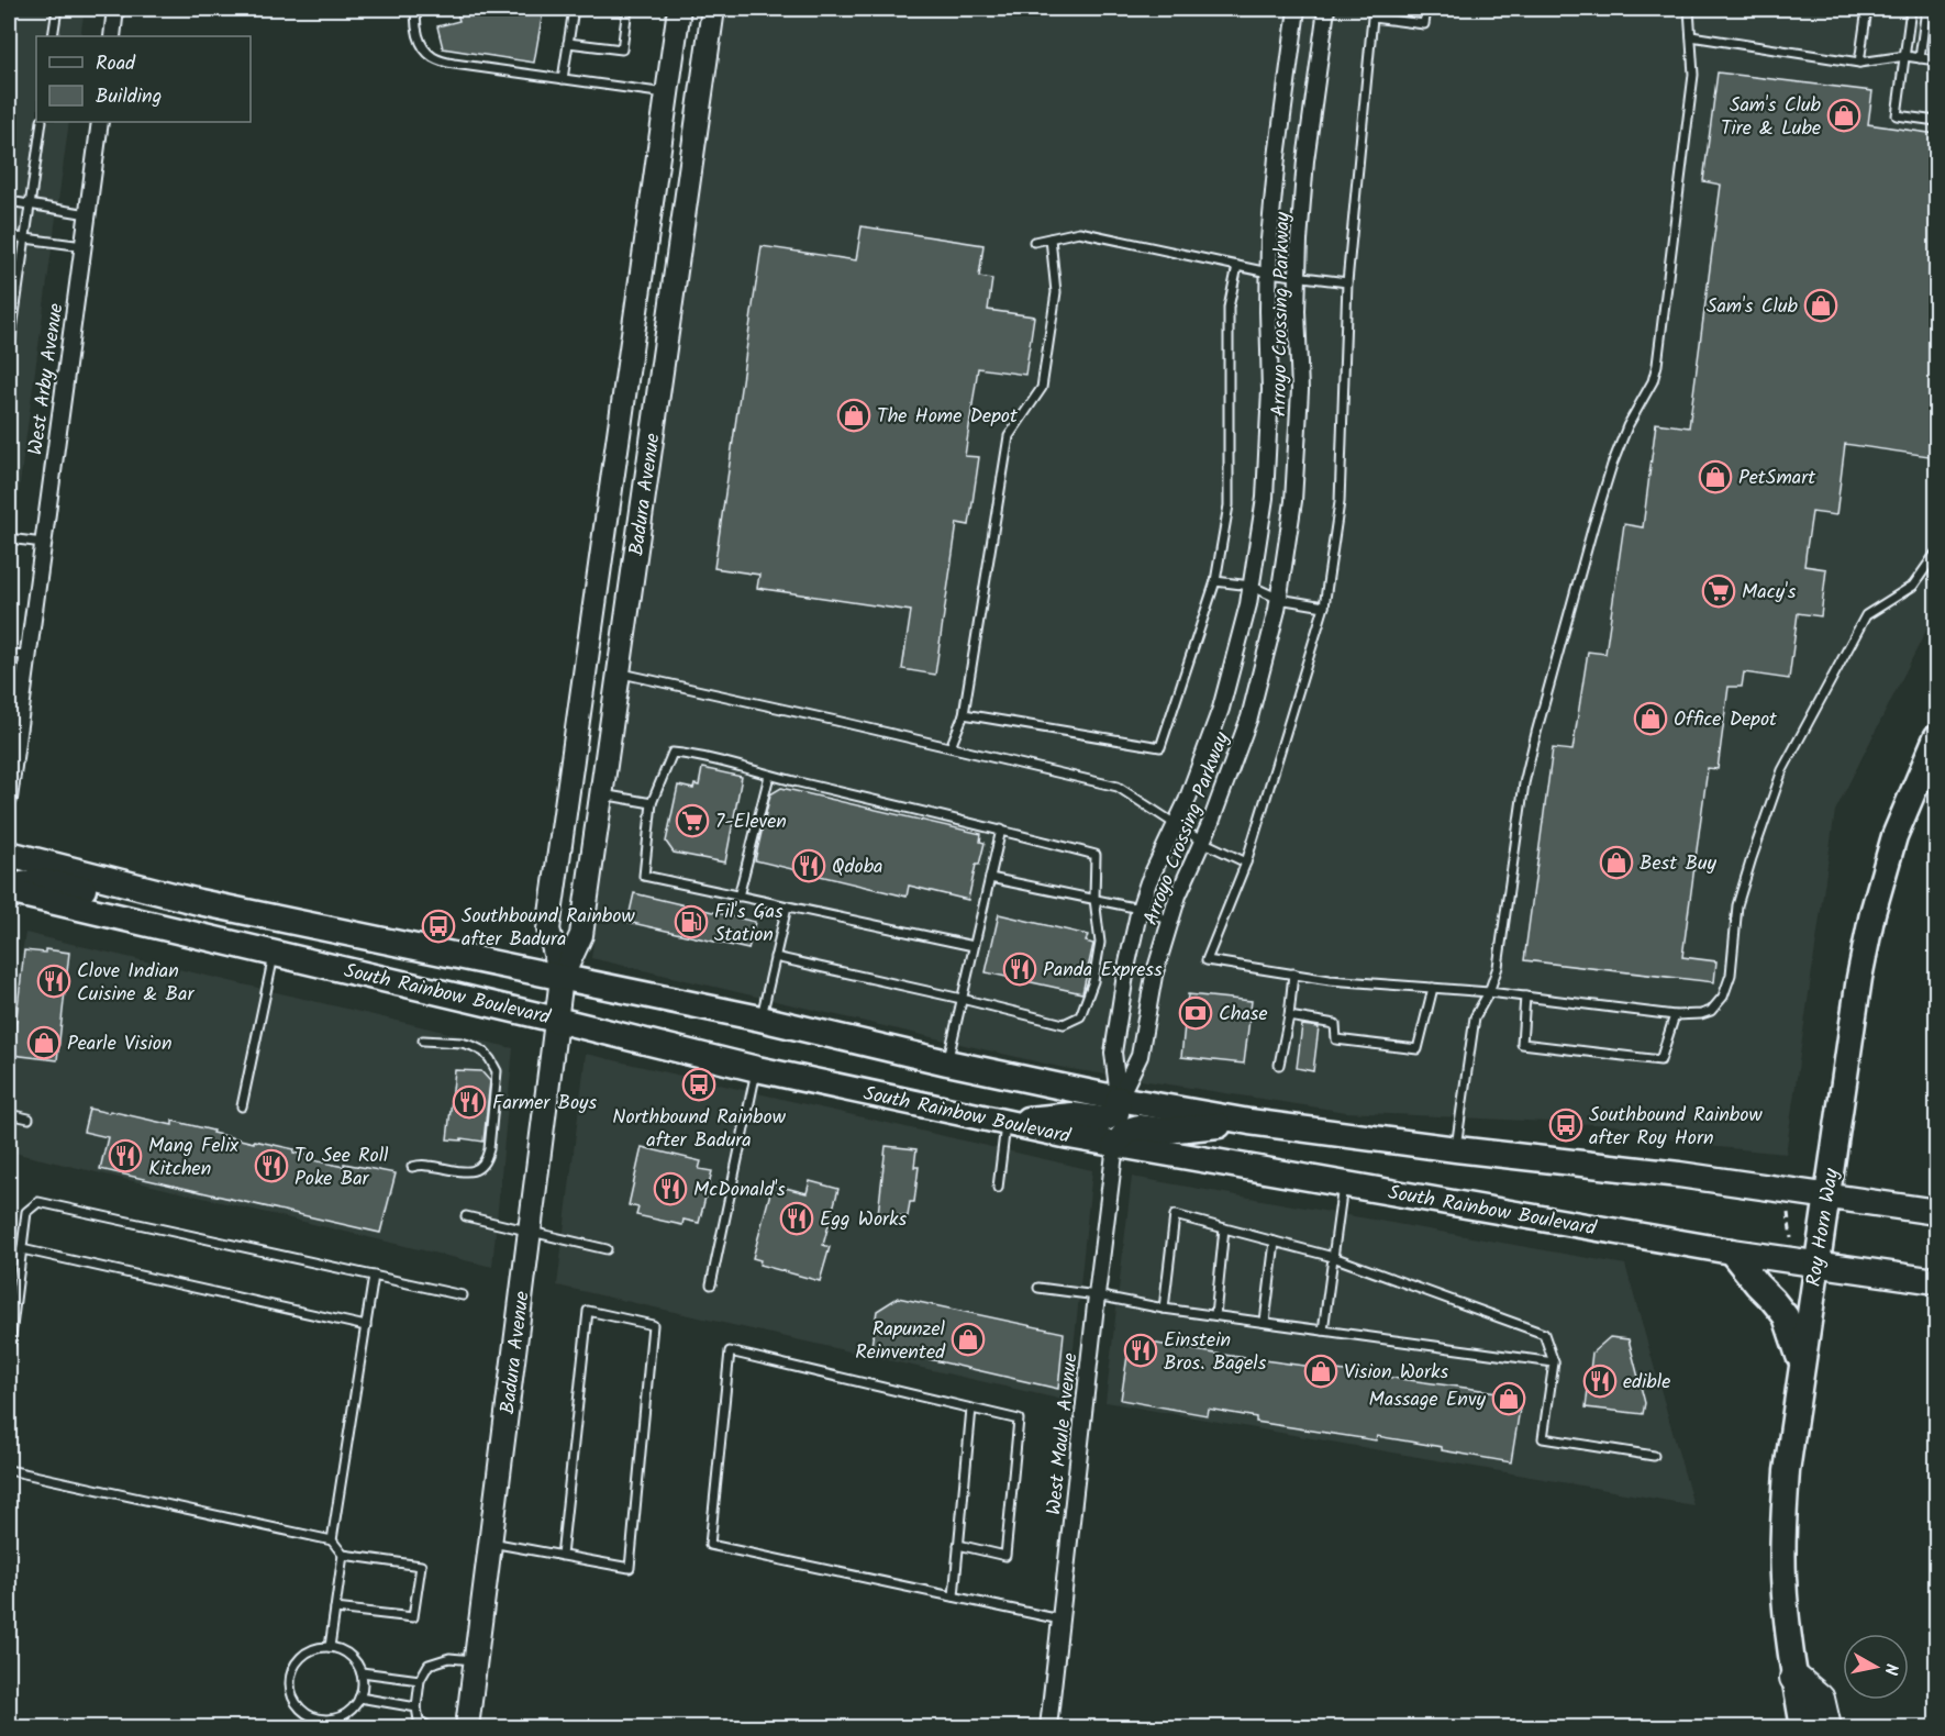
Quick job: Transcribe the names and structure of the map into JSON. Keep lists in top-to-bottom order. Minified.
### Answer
{"streets":{"main road":["Badura Avenue","South Rainbow Boulevard","Roy Horn Way"],"street":["Arroyo Crossing Parkway","West Arby Avenue","West Maule Avenue"]},"crossings":[["Arroyo Crossing Parkway","South Rainbow Boulevard"],["Badura Avenue","South Rainbow Boulevard"],["South Rainbow Boulevard","Roy Horn Way"],["South Rainbow Boulevard","West Maule Avenue"]],"places":{"shop":["Sam's Club Tire & Lube","Sam's Club","The Home Depot","PetSmart","Office Depot","Best Buy","Pearle Vision","Rapunzel Reinvented","Vision Works","Massage Envy"],"supermarket":["Macy's","7-Eleven"],"restaurant":["Qdoba","Panda Express","Clove Indian Cuisine & Bar","Farmer Boys","Mang Felix Kitchen","To See Roll Poke Bar","McDonald's","Egg Works","Einstein Bros. Bagels","edible"],"fuel station":["Fil's Gas Station"],"bus stop":["Southbound Rainbow after Badura","Northbound Rainbow after Badura","Southbound Rainbow after Roy Horn"],"bank":["Chase"]},"legend":["Road","Building"],"north":"right"}
